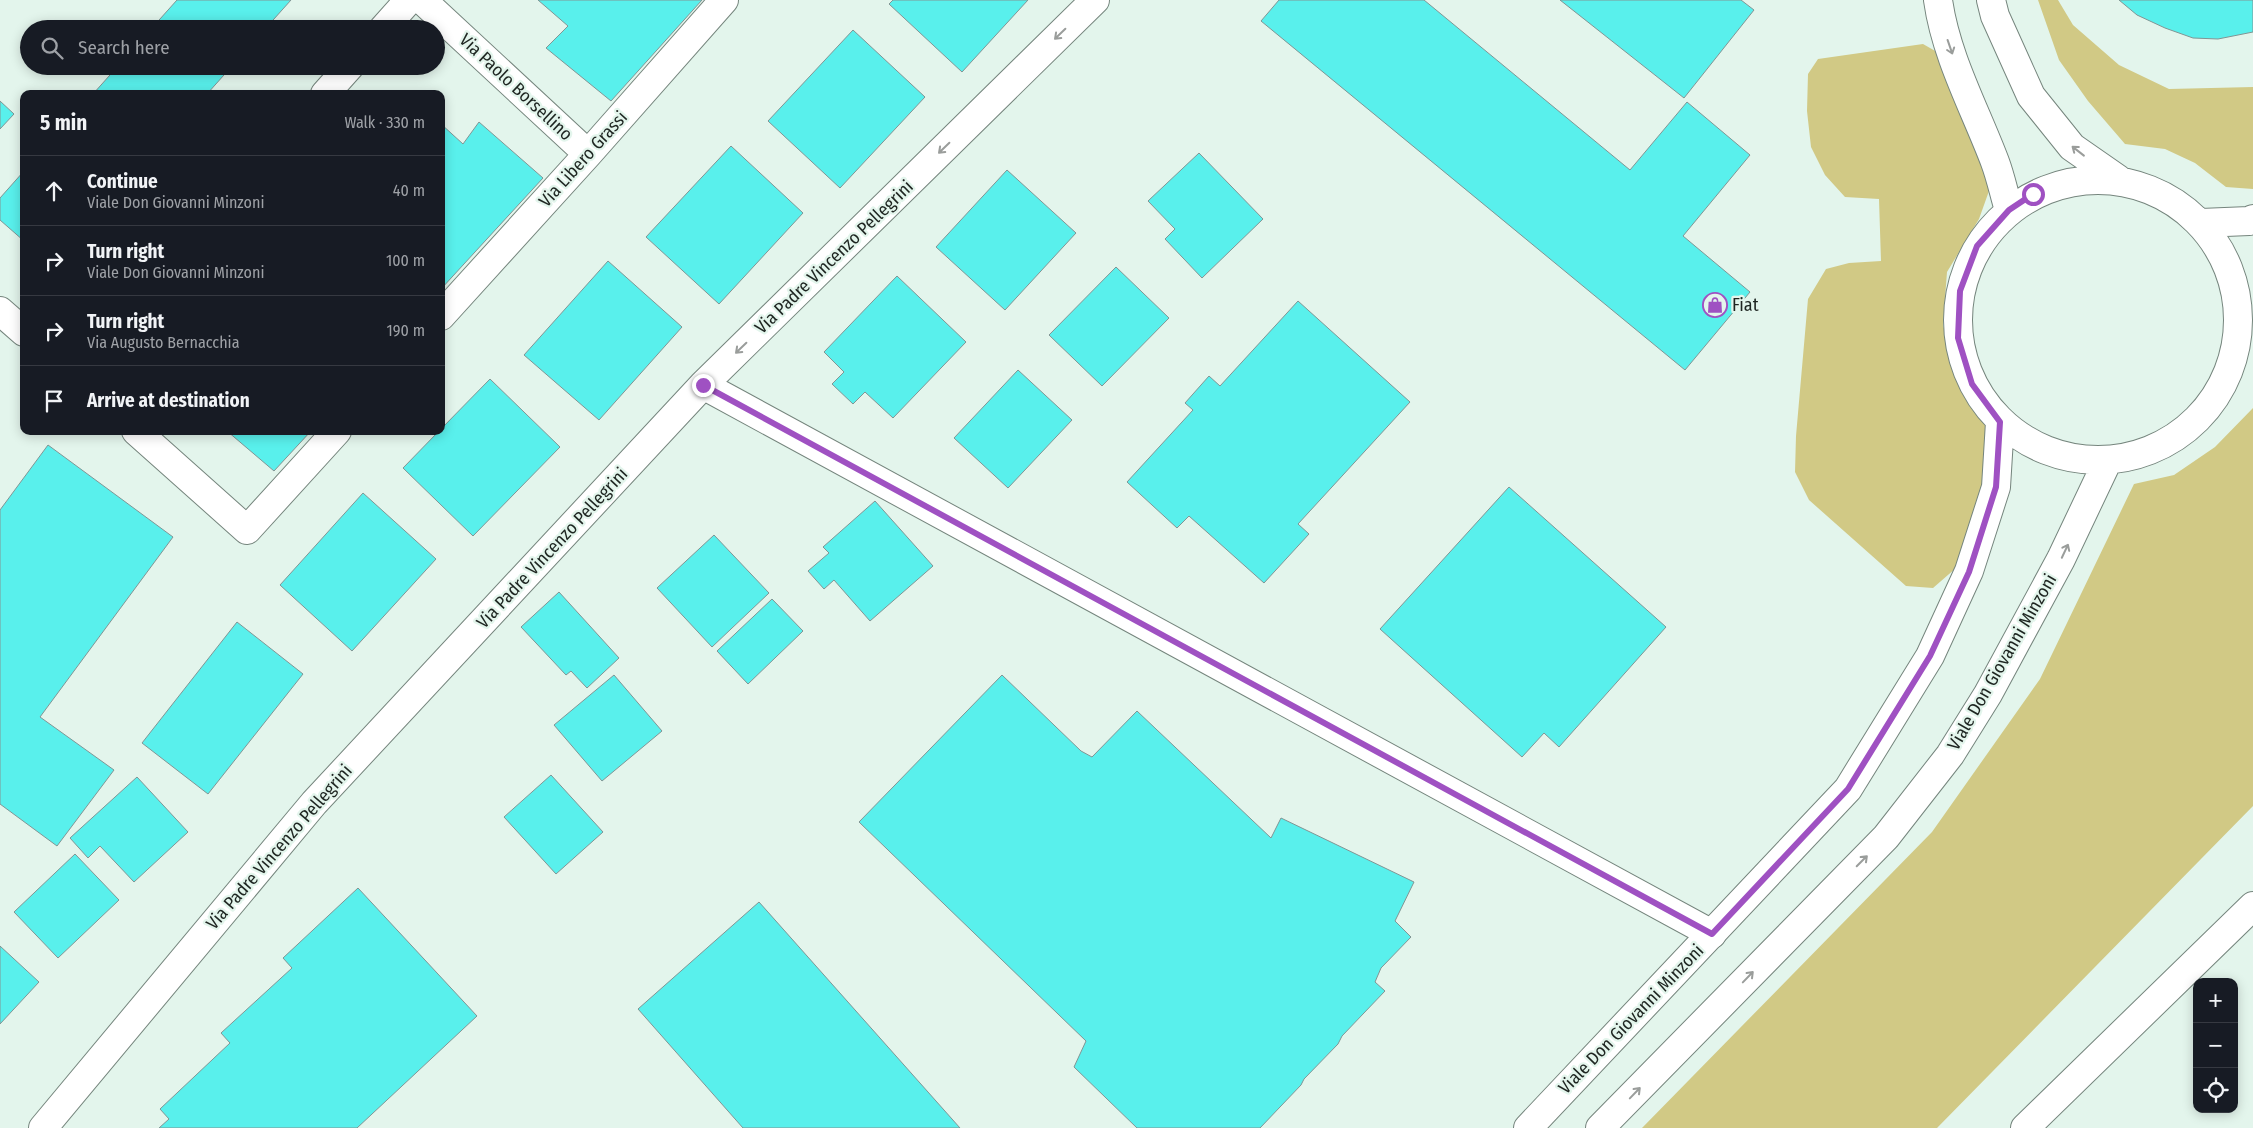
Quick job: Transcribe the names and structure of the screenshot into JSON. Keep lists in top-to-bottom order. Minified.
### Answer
{"streets":{"street":["Via Paolo Borsellino","Via Libero Grassi","Via Padre Vincenzo Pellegrini","Viale Don Giovanni Minzoni"]},"crossings":[["Via Paolo Borsellino","Via Libero Grassi"]],"one_way":["Via Padre Vincenzo Pellegrini"],"places":{"shop":["Fiat"]},"page":{"search":"Search here","heading":["5 min","Walk · 330 m"],"list":[["Continue","Viale Don Giovanni Minzoni","40 m"],["Turn right","Viale Don Giovanni Minzoni","100 m"],["Turn right","Via Augusto Bernacchia","190 m"],"Arrive at destination"],"map_buttons":["+","−"]}}
